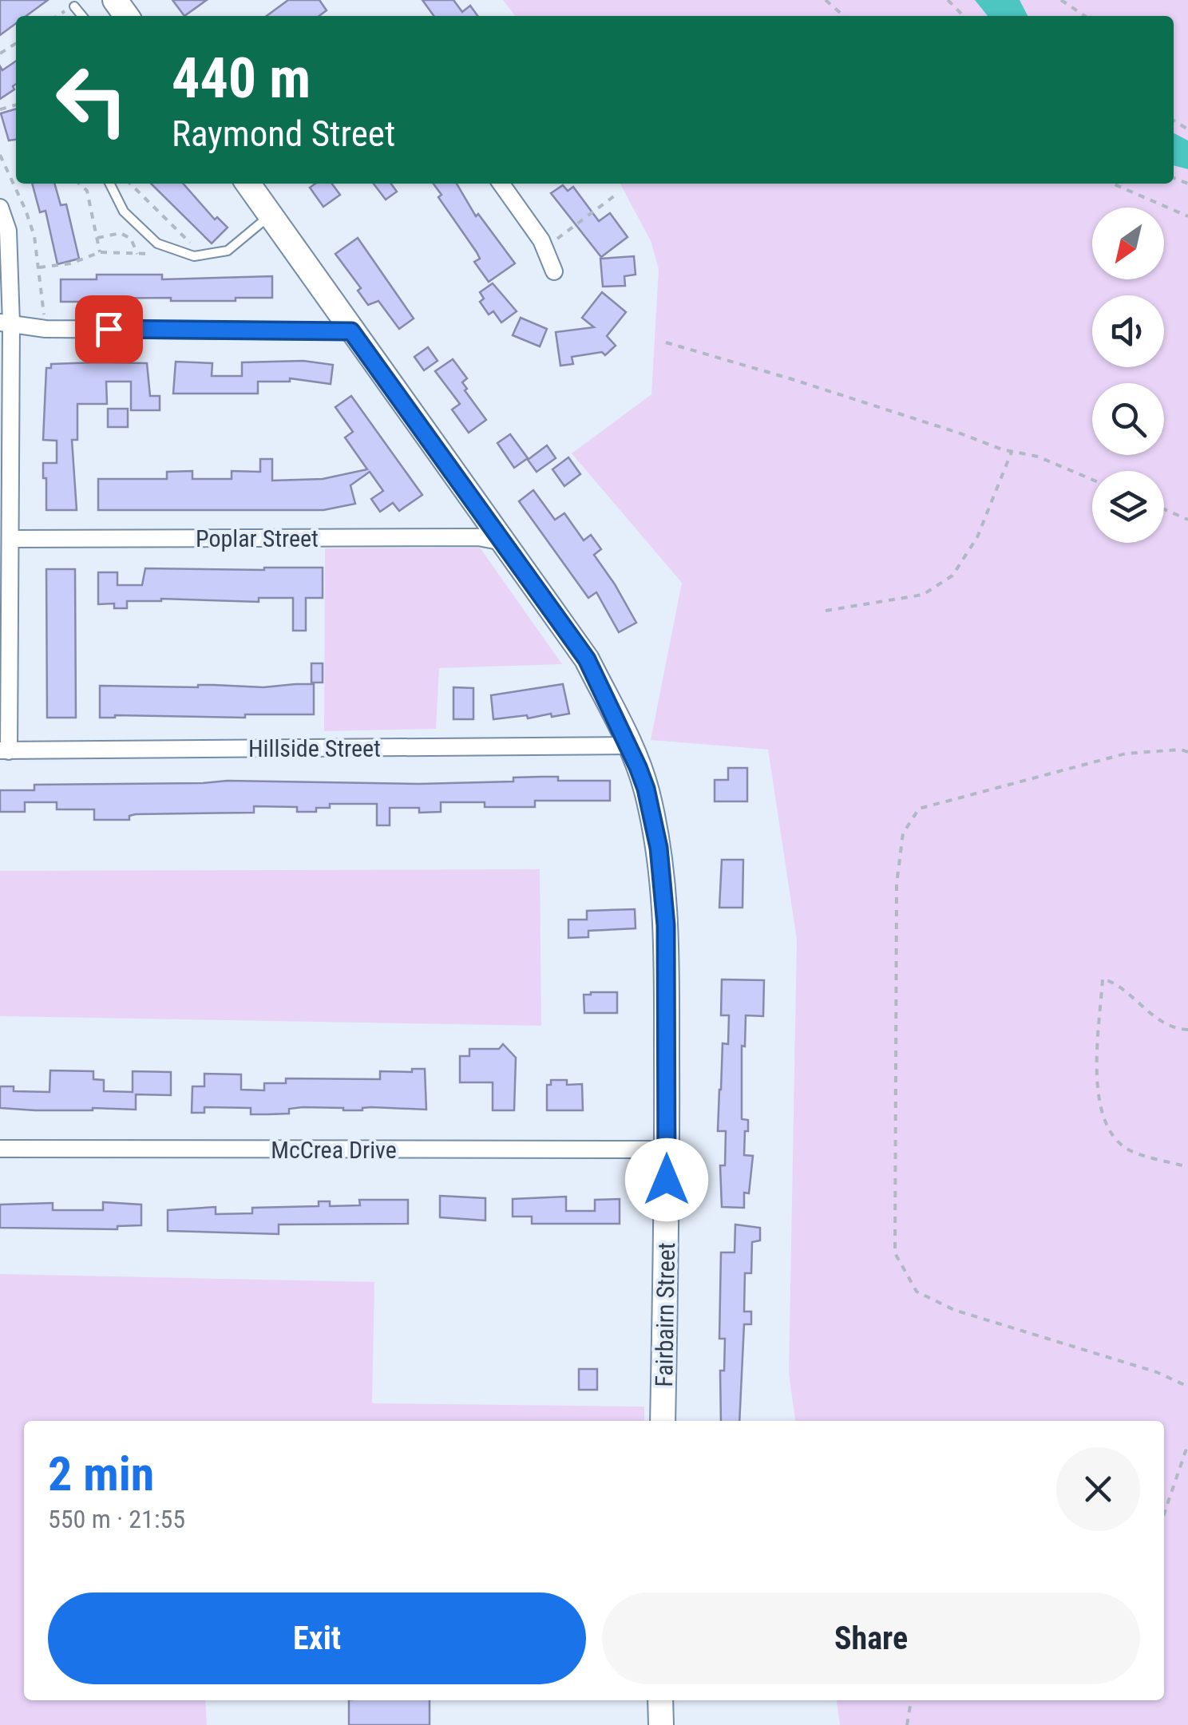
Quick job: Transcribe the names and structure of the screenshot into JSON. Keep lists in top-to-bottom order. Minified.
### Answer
{"streets":{"main road":["Fairbairn Street"],"street":["Poplar Street","Hillside Street","McCrea Drive"]},"crossings":[["Poplar Street","Fairbairn Street"],["Hillside Street","Fairbairn Street"],["McCrea Drive","Fairbairn Street"]],"north":"bottom left","page":{"turn":["440 m","Raymond Street"],"heading":["2 min","550 m · 21:55"],"buttons":["Exit","Share"]}}
